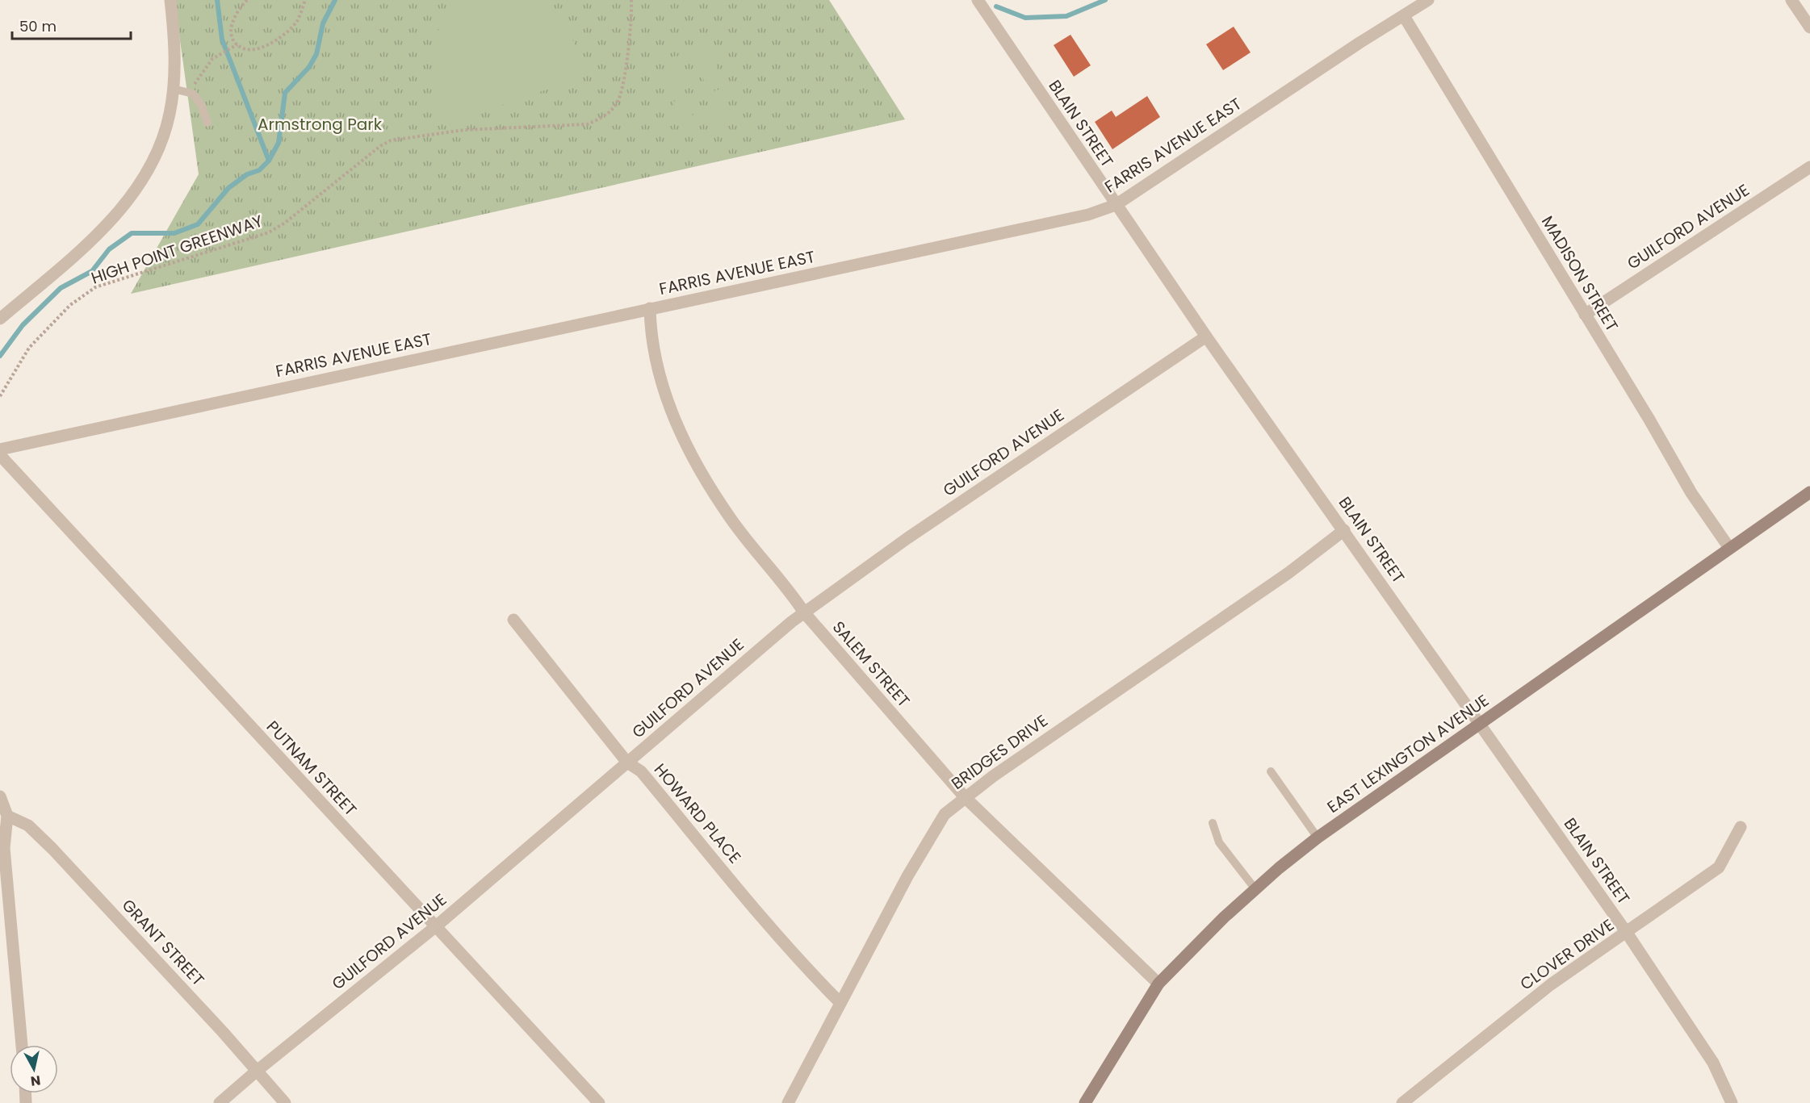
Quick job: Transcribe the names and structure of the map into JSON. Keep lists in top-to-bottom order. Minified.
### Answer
{"streets":{"main road":["EAST LEXINGTON AVENUE"],"street":["BLAIN STREET","FARRIS AVENUE EAST","GUILFORD AVENUE","MADISON STREET","SALEM STREET","BRIDGES DRIVE","PUTNAM STREET","HOWARD PLACE","GRANT STREET","CLOVER DRIVE"],"path":["HIGH POINT GREENWAY"]},"crossings":[["BLAIN STREET","FARRIS AVENUE EAST"],["BLAIN STREET","GUILFORD AVENUE"],["BLAIN STREET","BRIDGES DRIVE"],["BLAIN STREET","EAST LEXINGTON AVENUE"],["BLAIN STREET","CLOVER DRIVE"],["FARRIS AVENUE EAST","MADISON STREET"],["FARRIS AVENUE EAST","SALEM STREET"],["GUILFORD AVENUE","MADISON STREET"],["GUILFORD AVENUE","SALEM STREET"],["GUILFORD AVENUE","PUTNAM STREET"],["GUILFORD AVENUE","HOWARD PLACE"],["GUILFORD AVENUE","GRANT STREET"],["MADISON STREET","EAST LEXINGTON AVENUE"],["SALEM STREET","BRIDGES DRIVE"],["SALEM STREET","EAST LEXINGTON AVENUE"],["BRIDGES DRIVE","HOWARD PLACE"]],"parks":["Armstrong Park"],"scale_bar":"50 m","north":"bottom"}
